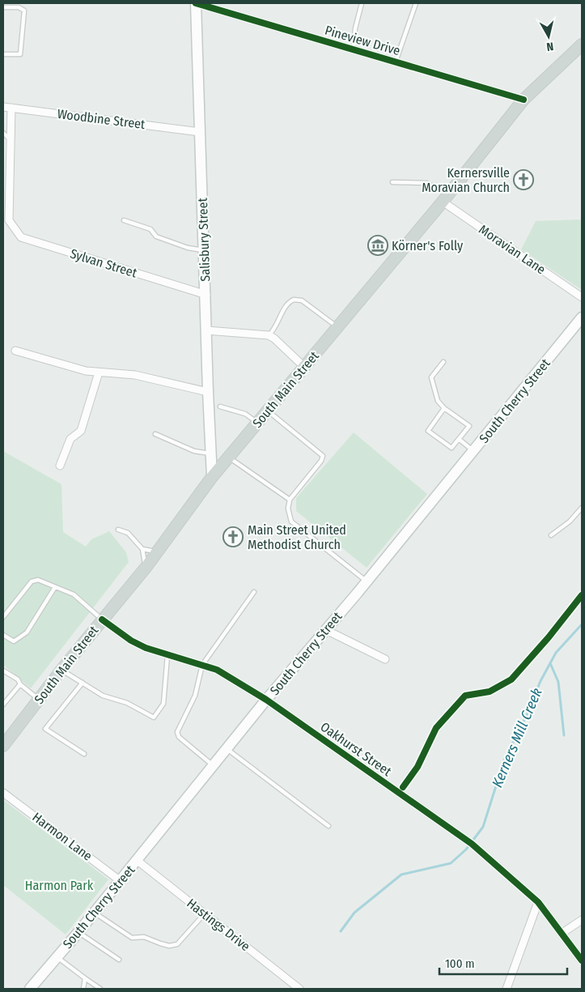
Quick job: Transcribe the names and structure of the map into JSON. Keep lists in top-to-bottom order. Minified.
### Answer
{"streets":{"main road":["Salisbury Street","South Main Street","South Cherry Street"],"street":["Pineview Drive","Woodbine Street","Moravian Lane","Sylvan Street","Oakhurst Street","Harmon Lane","Hastings Drive"]},"crossings":[["Pineview Drive","Salisbury Street"],["Pineview Drive","South Main Street"],["Woodbine Street","Salisbury Street"],["Salisbury Street","Sylvan Street"],["Salisbury Street","South Main Street"],["Moravian Lane","South Main Street"],["South Main Street","Oakhurst Street"],["South Cherry Street","Oakhurst Street"],["South Cherry Street","Harmon Lane"],["South Cherry Street","Hastings Drive"]],"water":["Kerners Mill Creek"],"parks":["Harmon Park"],"places":{"church":["Kernersville Moravian Church","Main Street United Methodist Church"],"museum":["Körner's Folly"]},"scale_bar":"100 m","north":"bottom"}
